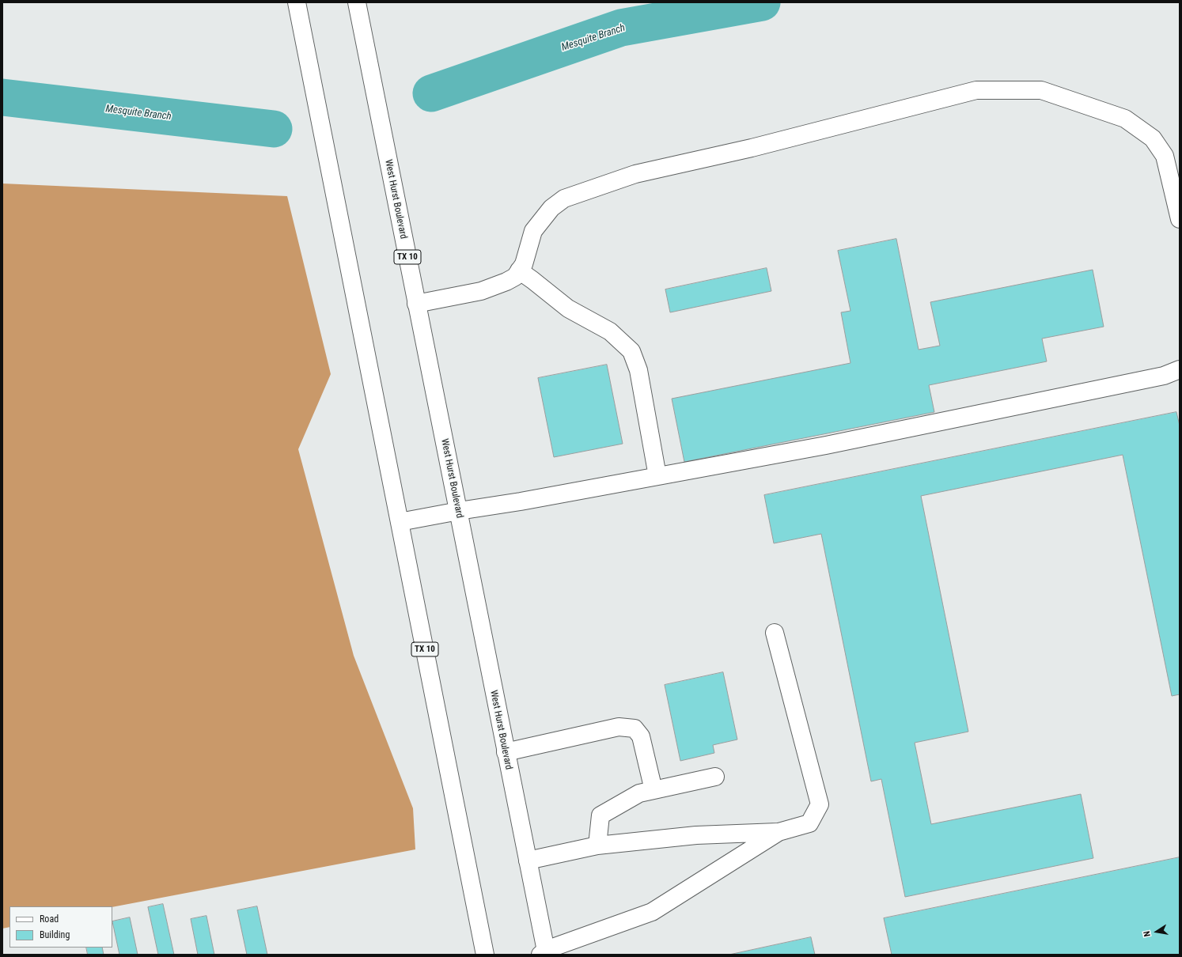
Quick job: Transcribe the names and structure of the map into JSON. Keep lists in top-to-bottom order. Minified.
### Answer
{"streets":{"main road":["West Hurst Boulevard","TX 10"]},"water":["Mesquite Branch"],"legend":["Road","Building"],"north":"left"}
